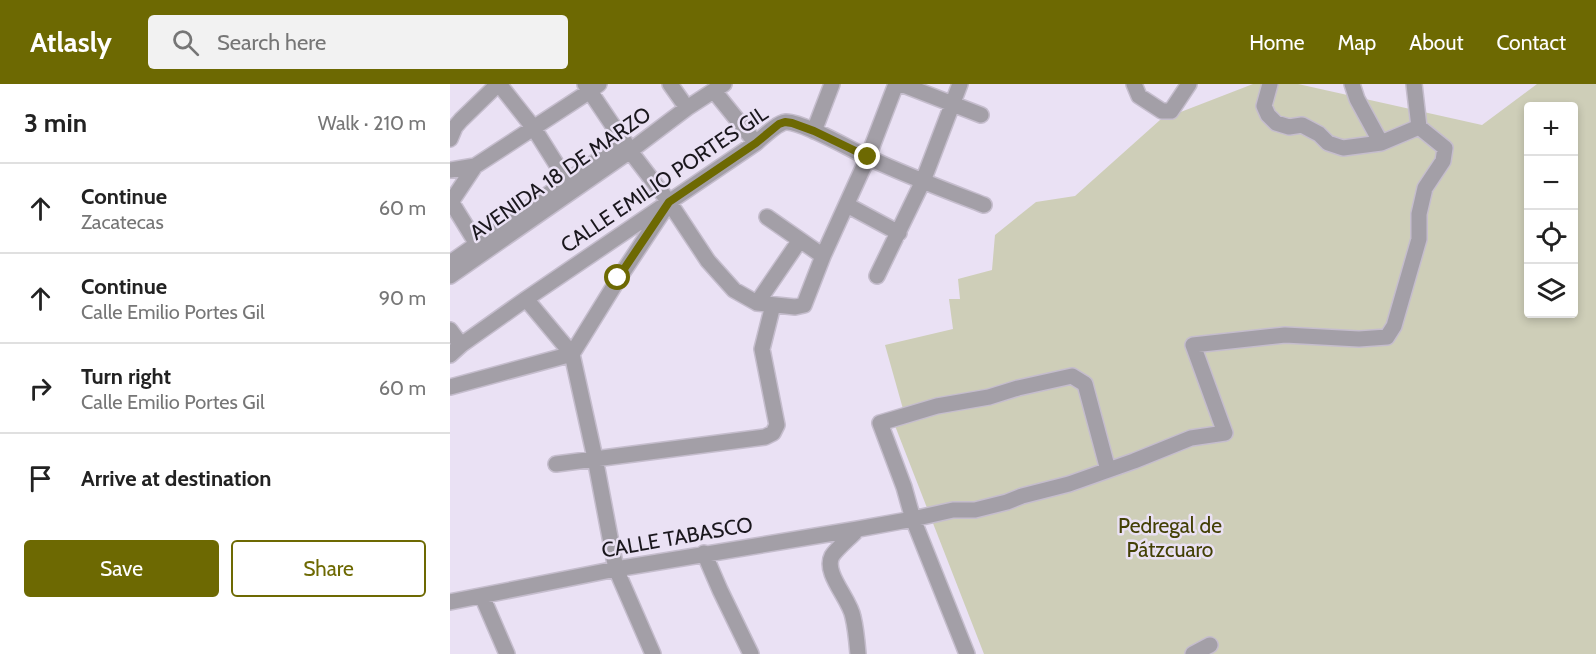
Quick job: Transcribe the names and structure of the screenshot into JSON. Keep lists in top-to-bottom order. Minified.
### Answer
{"streets":{"street":["AVENIDA 18 DE MARZO","CALLE EMILIO PORTES GIL","CALLE TABASCO"]},"parks":["Pedregal de Pátzcuaro"],"page":{"header":"Atlasly","search":"Search here","nav":["Home","Map","About","Contact"],"heading":["3 min","Walk · 210 m"],"map_buttons":["+","−"],"list":[["Continue","Zacatecas","60 m"],["Continue","Calle Emilio Portes Gil","90 m"],["Turn right","Calle Emilio Portes Gil","60 m"],"Arrive at destination"],"buttons":["Save","Share"]}}
